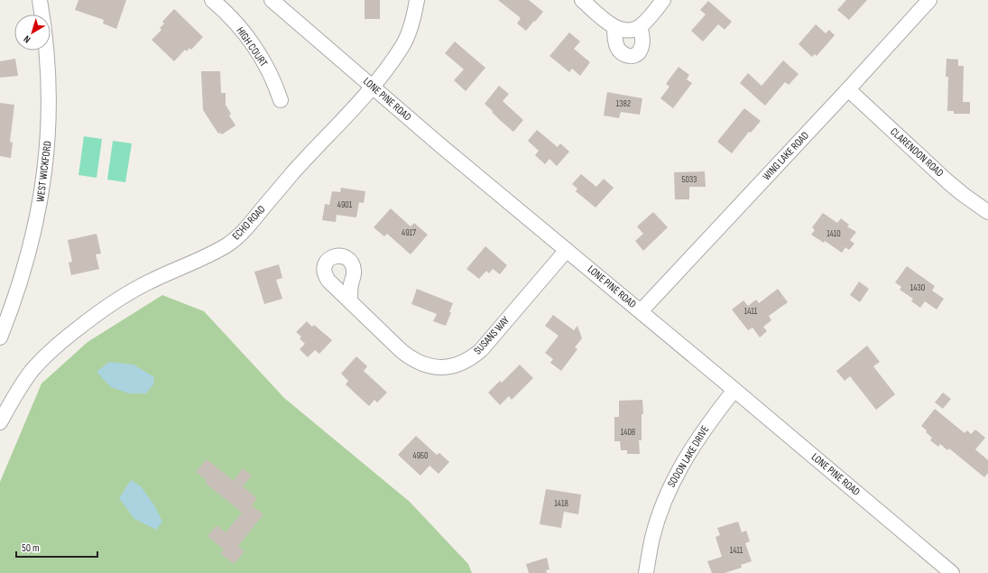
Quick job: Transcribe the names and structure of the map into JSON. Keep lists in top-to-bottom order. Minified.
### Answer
{"streets":{"street":["HIGH COURT","LONE PINE ROAD","CLARENDON ROAD","WING LAKE ROAD","WEST WICKFORD","ECHO ROAD","SUSANS WAY","SODON LAKE DRIVE"]},"crossings":[["LONE PINE ROAD","WING LAKE ROAD"],["LONE PINE ROAD","ECHO ROAD"],["LONE PINE ROAD","SUSANS WAY"],["LONE PINE ROAD","SODON LAKE DRIVE"],["CLARENDON ROAD","WING LAKE ROAD"]],"house_numbers":["1382","5033","4901","4917","1410","1430","1411","1408","4950","1418","1411"],"scale_bar":"50 m","north":"bottom left"}
